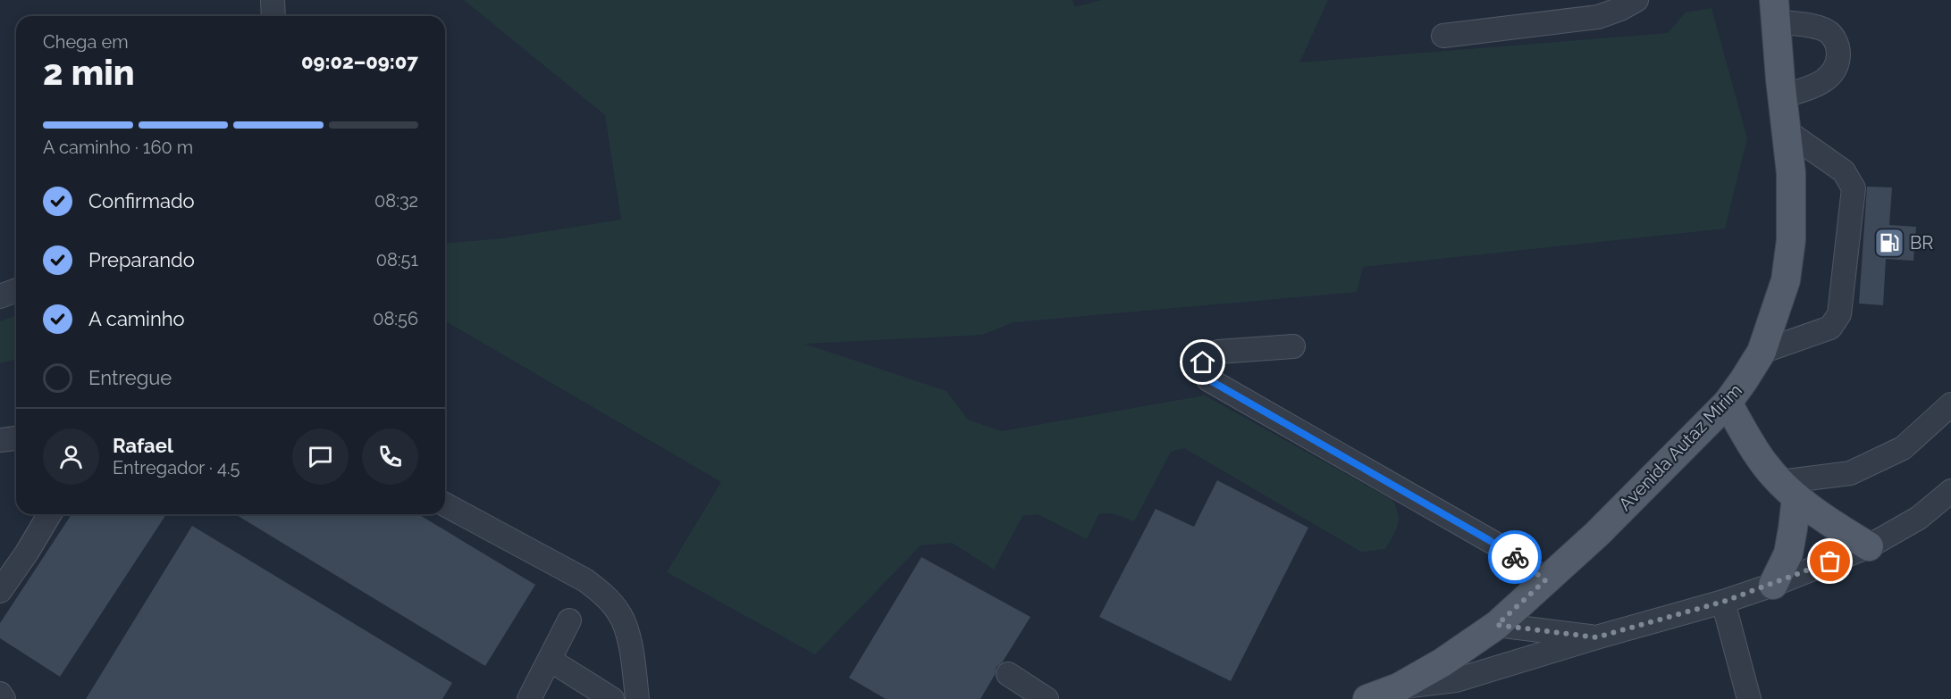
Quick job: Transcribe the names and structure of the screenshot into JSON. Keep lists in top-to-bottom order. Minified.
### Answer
{"streets":{"main road":["Avenida Autaz Mirim"]},"places":{"fuel station":["BR"]},"page":{"heading":["2 min","Chega em","09:02–09:07"],"panel":["Rafael","Entregador · 4.5"],"bar":"A caminho · 160 m","list":[["Confirmado","08:32"],["Preparando","08:51"],["A caminho","08:56"],"Entregue"]}}
